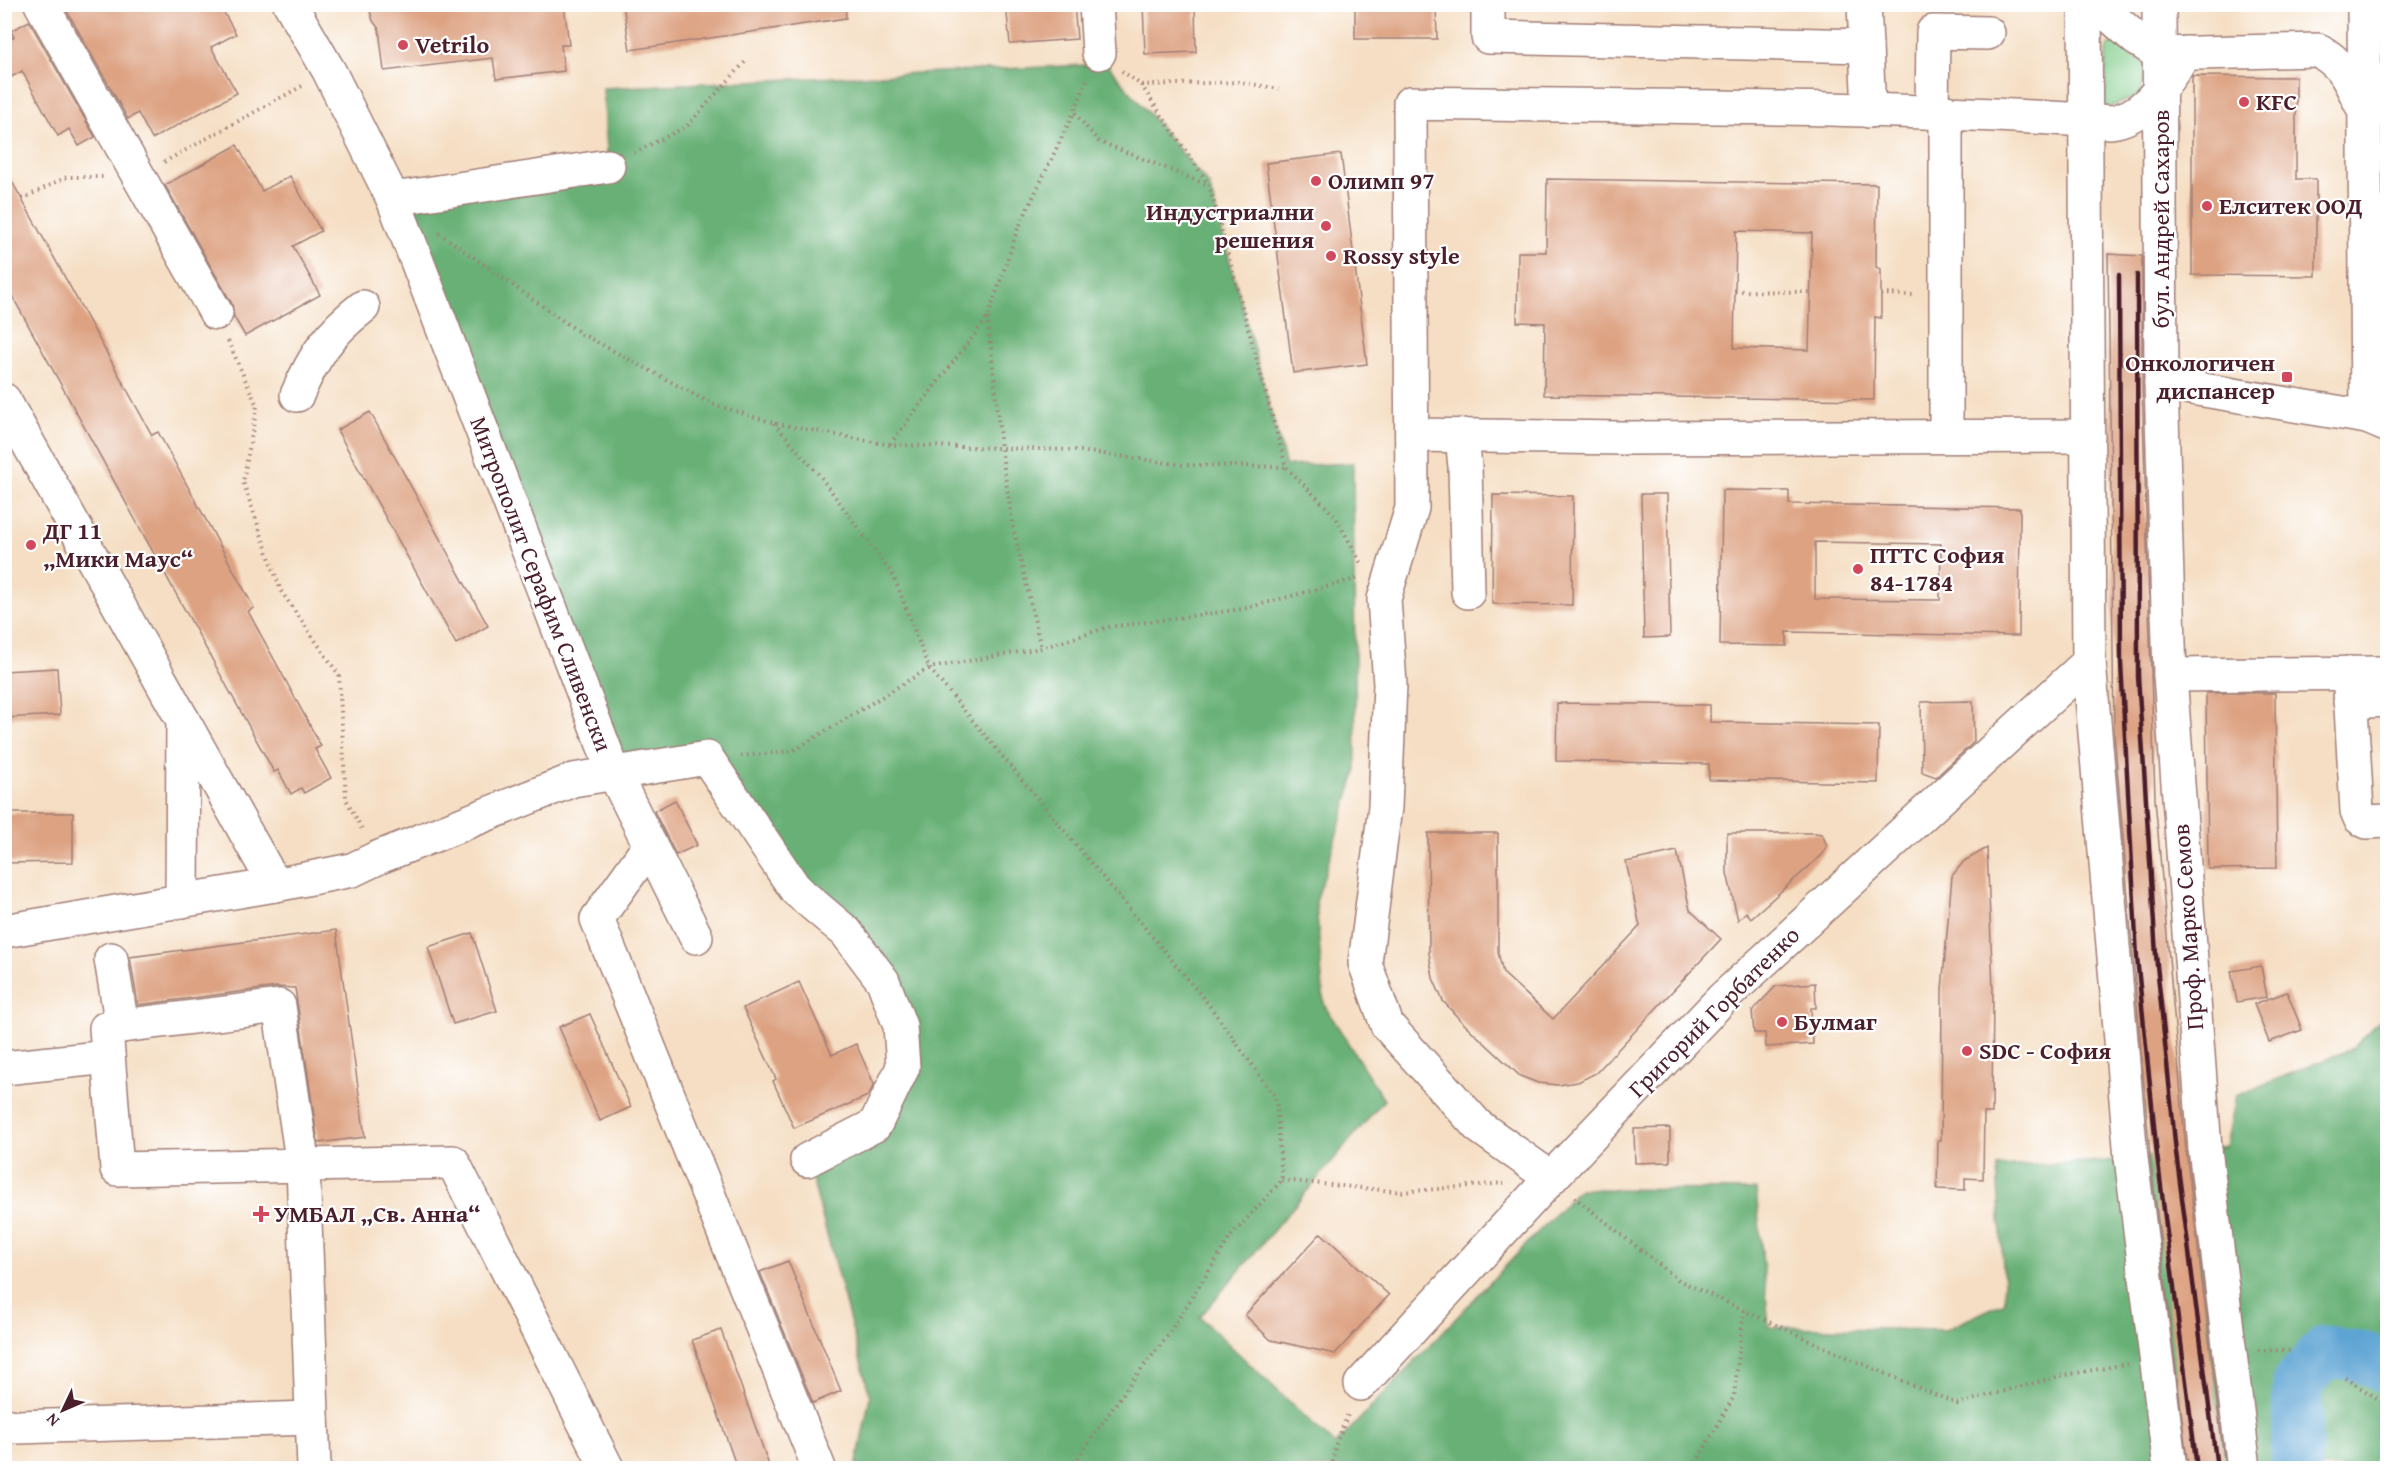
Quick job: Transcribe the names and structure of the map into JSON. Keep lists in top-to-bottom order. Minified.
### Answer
{"streets":{"street":["бул. Андрей Сахаров","Митрополит Серафим Сливенски","Проф. Марко Семов","Григорий Горбатенко"]},"crossings":[["бул. Андрей Сахаров","Проф. Марко Семов"]],"places":{"other":["Vetrilo","KFC","Олимп 97","Елситек ООД","Индустриални решения","Rossy style","ДГ 11 „Мики Маус“","ПТТС София 84-1784","Булмаг","SDC - София"],"transit":["Онкологичен диспансер"],"health":["УМБАЛ „Св. Анна“"]},"north":"bottom left"}
